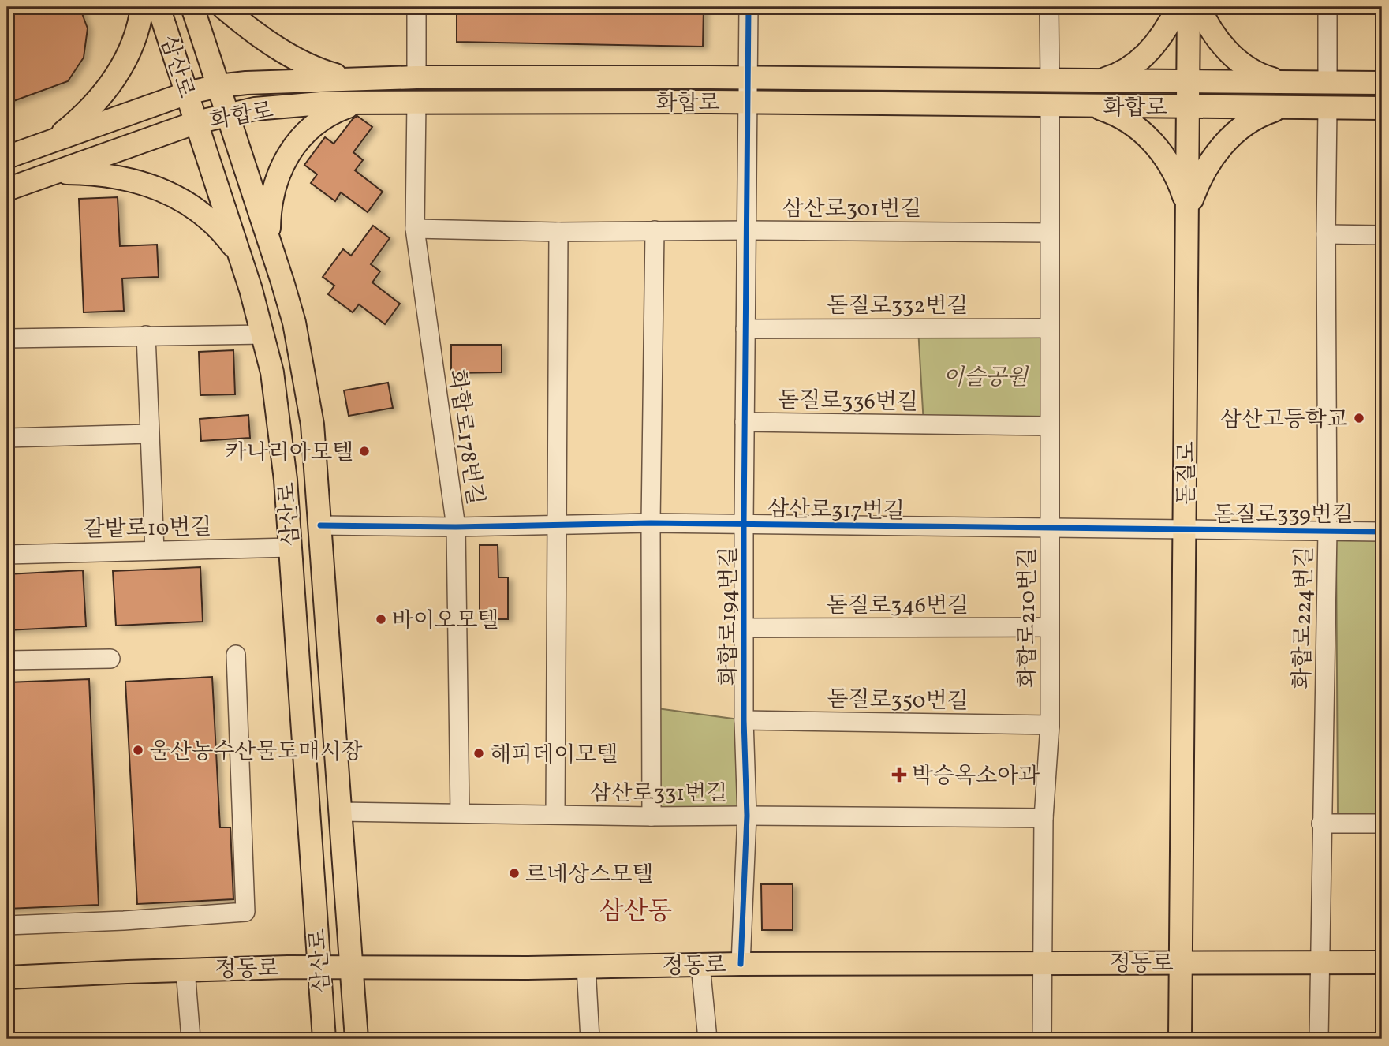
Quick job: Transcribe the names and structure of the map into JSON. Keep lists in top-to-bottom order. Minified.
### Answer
{"streets":{"main road":["삼산로","화합로","돋질로","정동로"],"street":["삼산로301번길","돋질로332번길","돋질로336번길","화합로178번길","삼산로317번길","돋질로339번길","갈밭로10번길","돋질로346번길","화합로194번길","화합로210번길","화합로224번길","돋질로350번길","삼산로331번길"]},"crossings":[["삼산로","화합로"],["삼산로","삼산로317번길"],["삼산로","갈밭로10번길"],["삼산로","삼산로331번길"],["삼산로","정동로"],["화합로","화합로178번길"],["화합로","돋질로"],["화합로","화합로194번길"],["화합로","화합로210번길"],["화합로","화합로224번길"],["삼산로301번길","화합로178번길"],["삼산로301번길","화합로194번길"],["삼산로301번길","화합로210번길"],["돋질로332번길","화합로194번길"],["돋질로332번길","화합로210번길"],["돋질로336번길","화합로194번길"],["돋질로336번길","화합로210번길"],["화합로178번길","삼산로317번길"],["화합로178번길","삼산로331번길"],["돋질로","삼산로317번길"],["돋질로","돋질로339번길"],["돋질로","정동로"],["삼산로317번길","돋질로339번길"],["삼산로317번길","화합로194번길"],["삼산로317번길","화합로210번길"],["돋질로339번길","화합로224번길"],["돋질로346번길","화합로194번길"],["돋질로346번길","화합로210번길"],["화합로194번길","돋질로350번길"],["화합로194번길","삼산로331번길"],["화합로194번길","정동로"],["화합로210번길","돋질로350번길"],["화합로210번길","삼산로331번길"],["화합로210번길","정동로"],["화합로224번길","정동로"]],"districts":["삼산동"],"parks":["이슬공원"],"places":{"other":["삼산고등학교","카나리아모텔","바이오모텔","울산농수산물도매시장","해피데이모텔","르네상스모텔"],"health":["박승옥소아과"]}}
